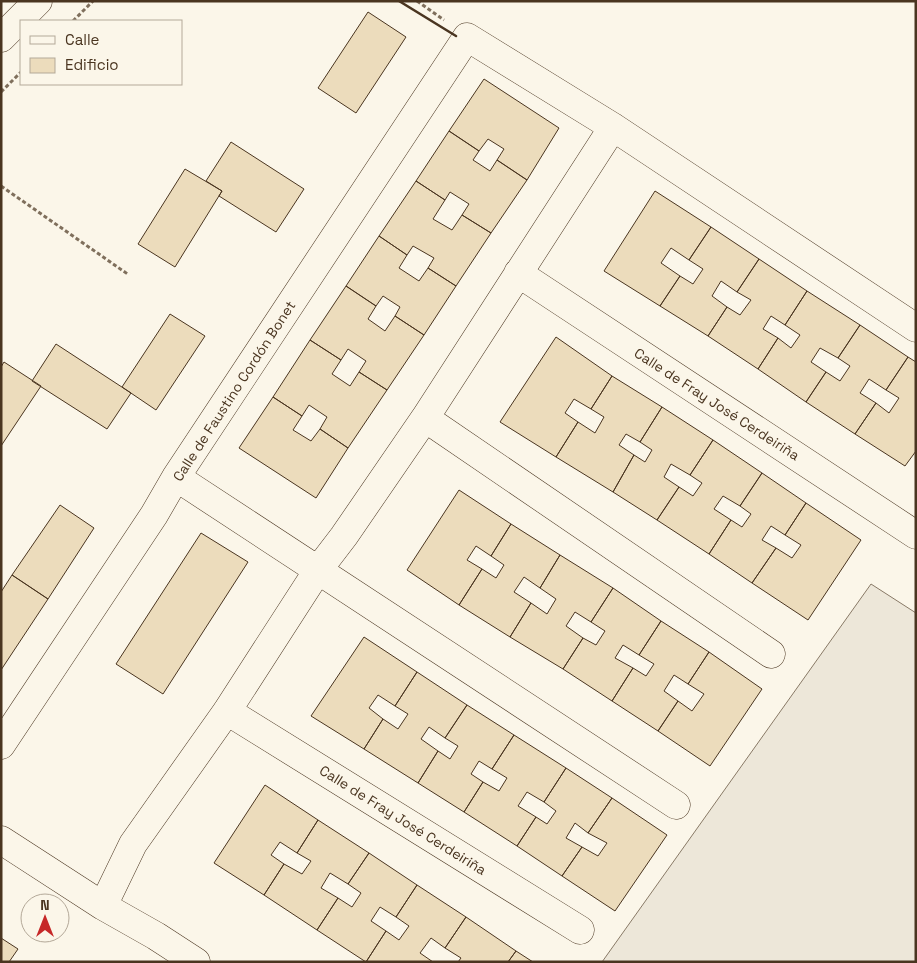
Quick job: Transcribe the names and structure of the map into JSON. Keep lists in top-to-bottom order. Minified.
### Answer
{"streets":{"main road":["Calle de Faustino Cordón Bonet","Calle de Fray José Cerdeiriña"]},"legend":["Calle","Edificio"],"north":"top"}
